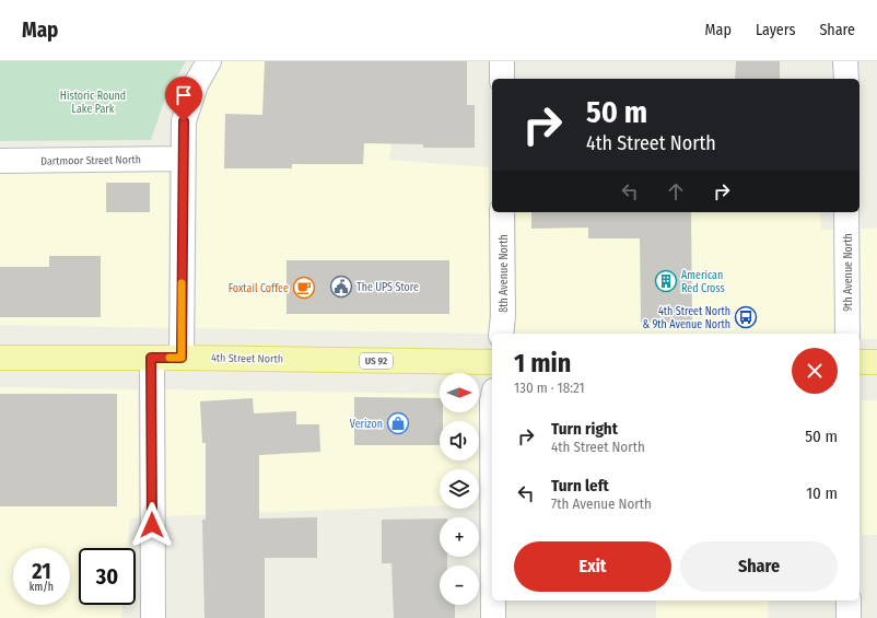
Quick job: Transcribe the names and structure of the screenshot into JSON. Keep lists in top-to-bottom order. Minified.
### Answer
{"streets":{"main road":["4th Street North","US 92"],"street":["Dartmoor Street North","9th Avenue North","8th Avenue North"]},"parks":["Historic Round Lake Park"],"places":{"building":["American Red Cross"],"public building":["The UPS Store"],"cafe":["Foxtail Coffee"],"bus stop":["4th Street North & 9th Avenue North"],"shop":["Verizon"]},"north":"right","page":{"header":"Map","nav":["Map","Layers","Share"],"turn":["50 m","4th Street North"],"heading":["1 min","130 m · 18:21"],"map_buttons":["+","−"],"list":[{"name":"Turn right","note":"4th Street North","value":"50 m"},{"name":"Turn left","note":"7th Avenue North","value":"10 m"}],"buttons":["Exit","Share"],"speed":"21 km/h","limit":"30"}}
